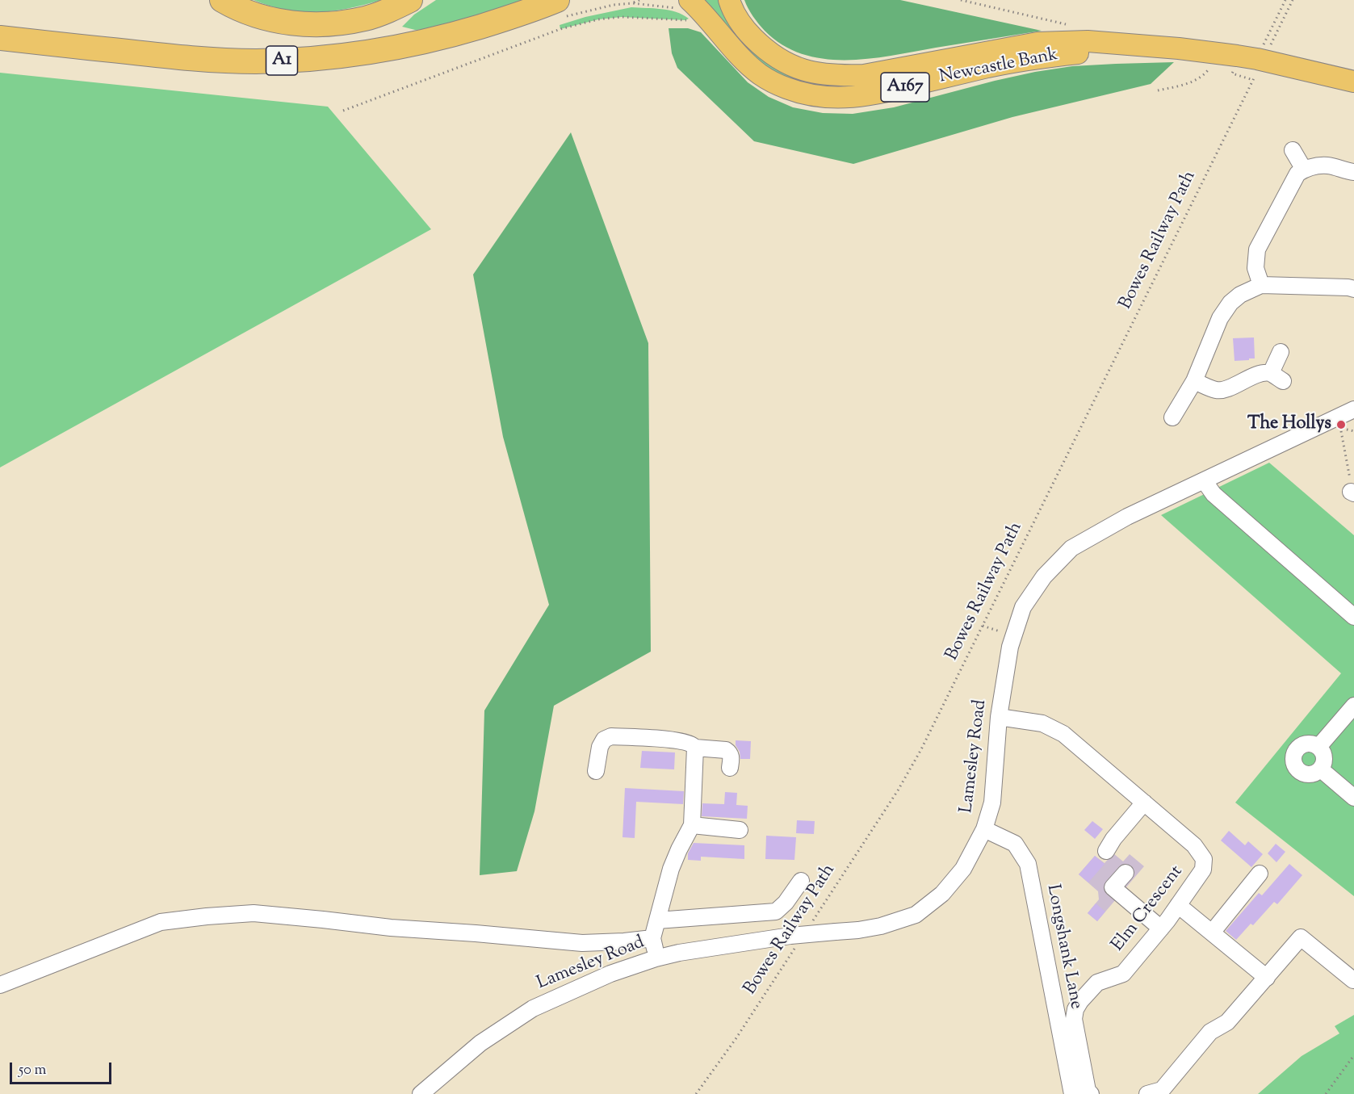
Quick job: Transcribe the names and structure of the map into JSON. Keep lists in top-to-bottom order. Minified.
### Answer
{"streets":{"highway":["A1"],"main road":["Newcastle Bank","A167"],"street":["Lamesley Road","Elm Crescent","Longshank Lane"],"path":["Bowes Railway Path"]},"crossings":[["Bowes Railway Path","Lamesley Road"],["Lamesley Road","Elm Crescent"],["Lamesley Road","Longshank Lane"]],"places":["The Hollys"],"scale_bar":"50 m"}
